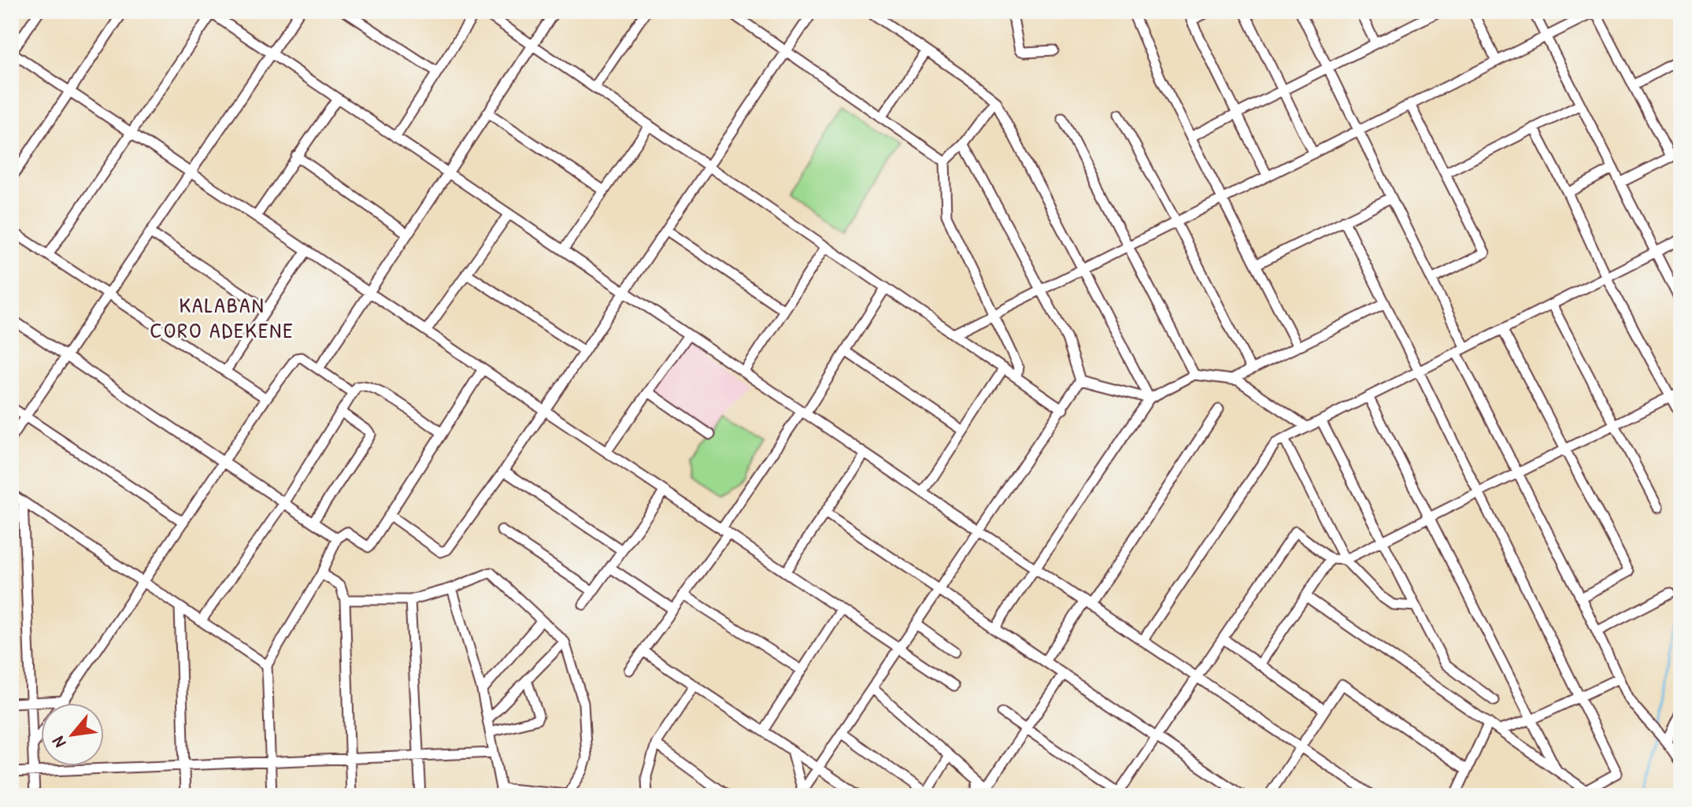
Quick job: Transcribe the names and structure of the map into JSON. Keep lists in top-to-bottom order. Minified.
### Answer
{"districts":["KALABAN CORO ADEKENE"],"north":"bottom left"}
